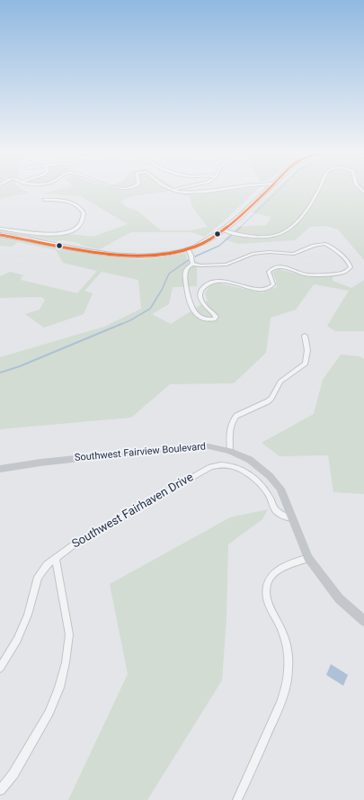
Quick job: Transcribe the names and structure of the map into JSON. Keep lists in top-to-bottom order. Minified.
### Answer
{"streets":{"street":["Southwest Fairview Boulevard","Southwest Fairhaven Drive"]},"crossings":[["Southwest Fairview Boulevard","Southwest Fairhaven Drive"]]}
